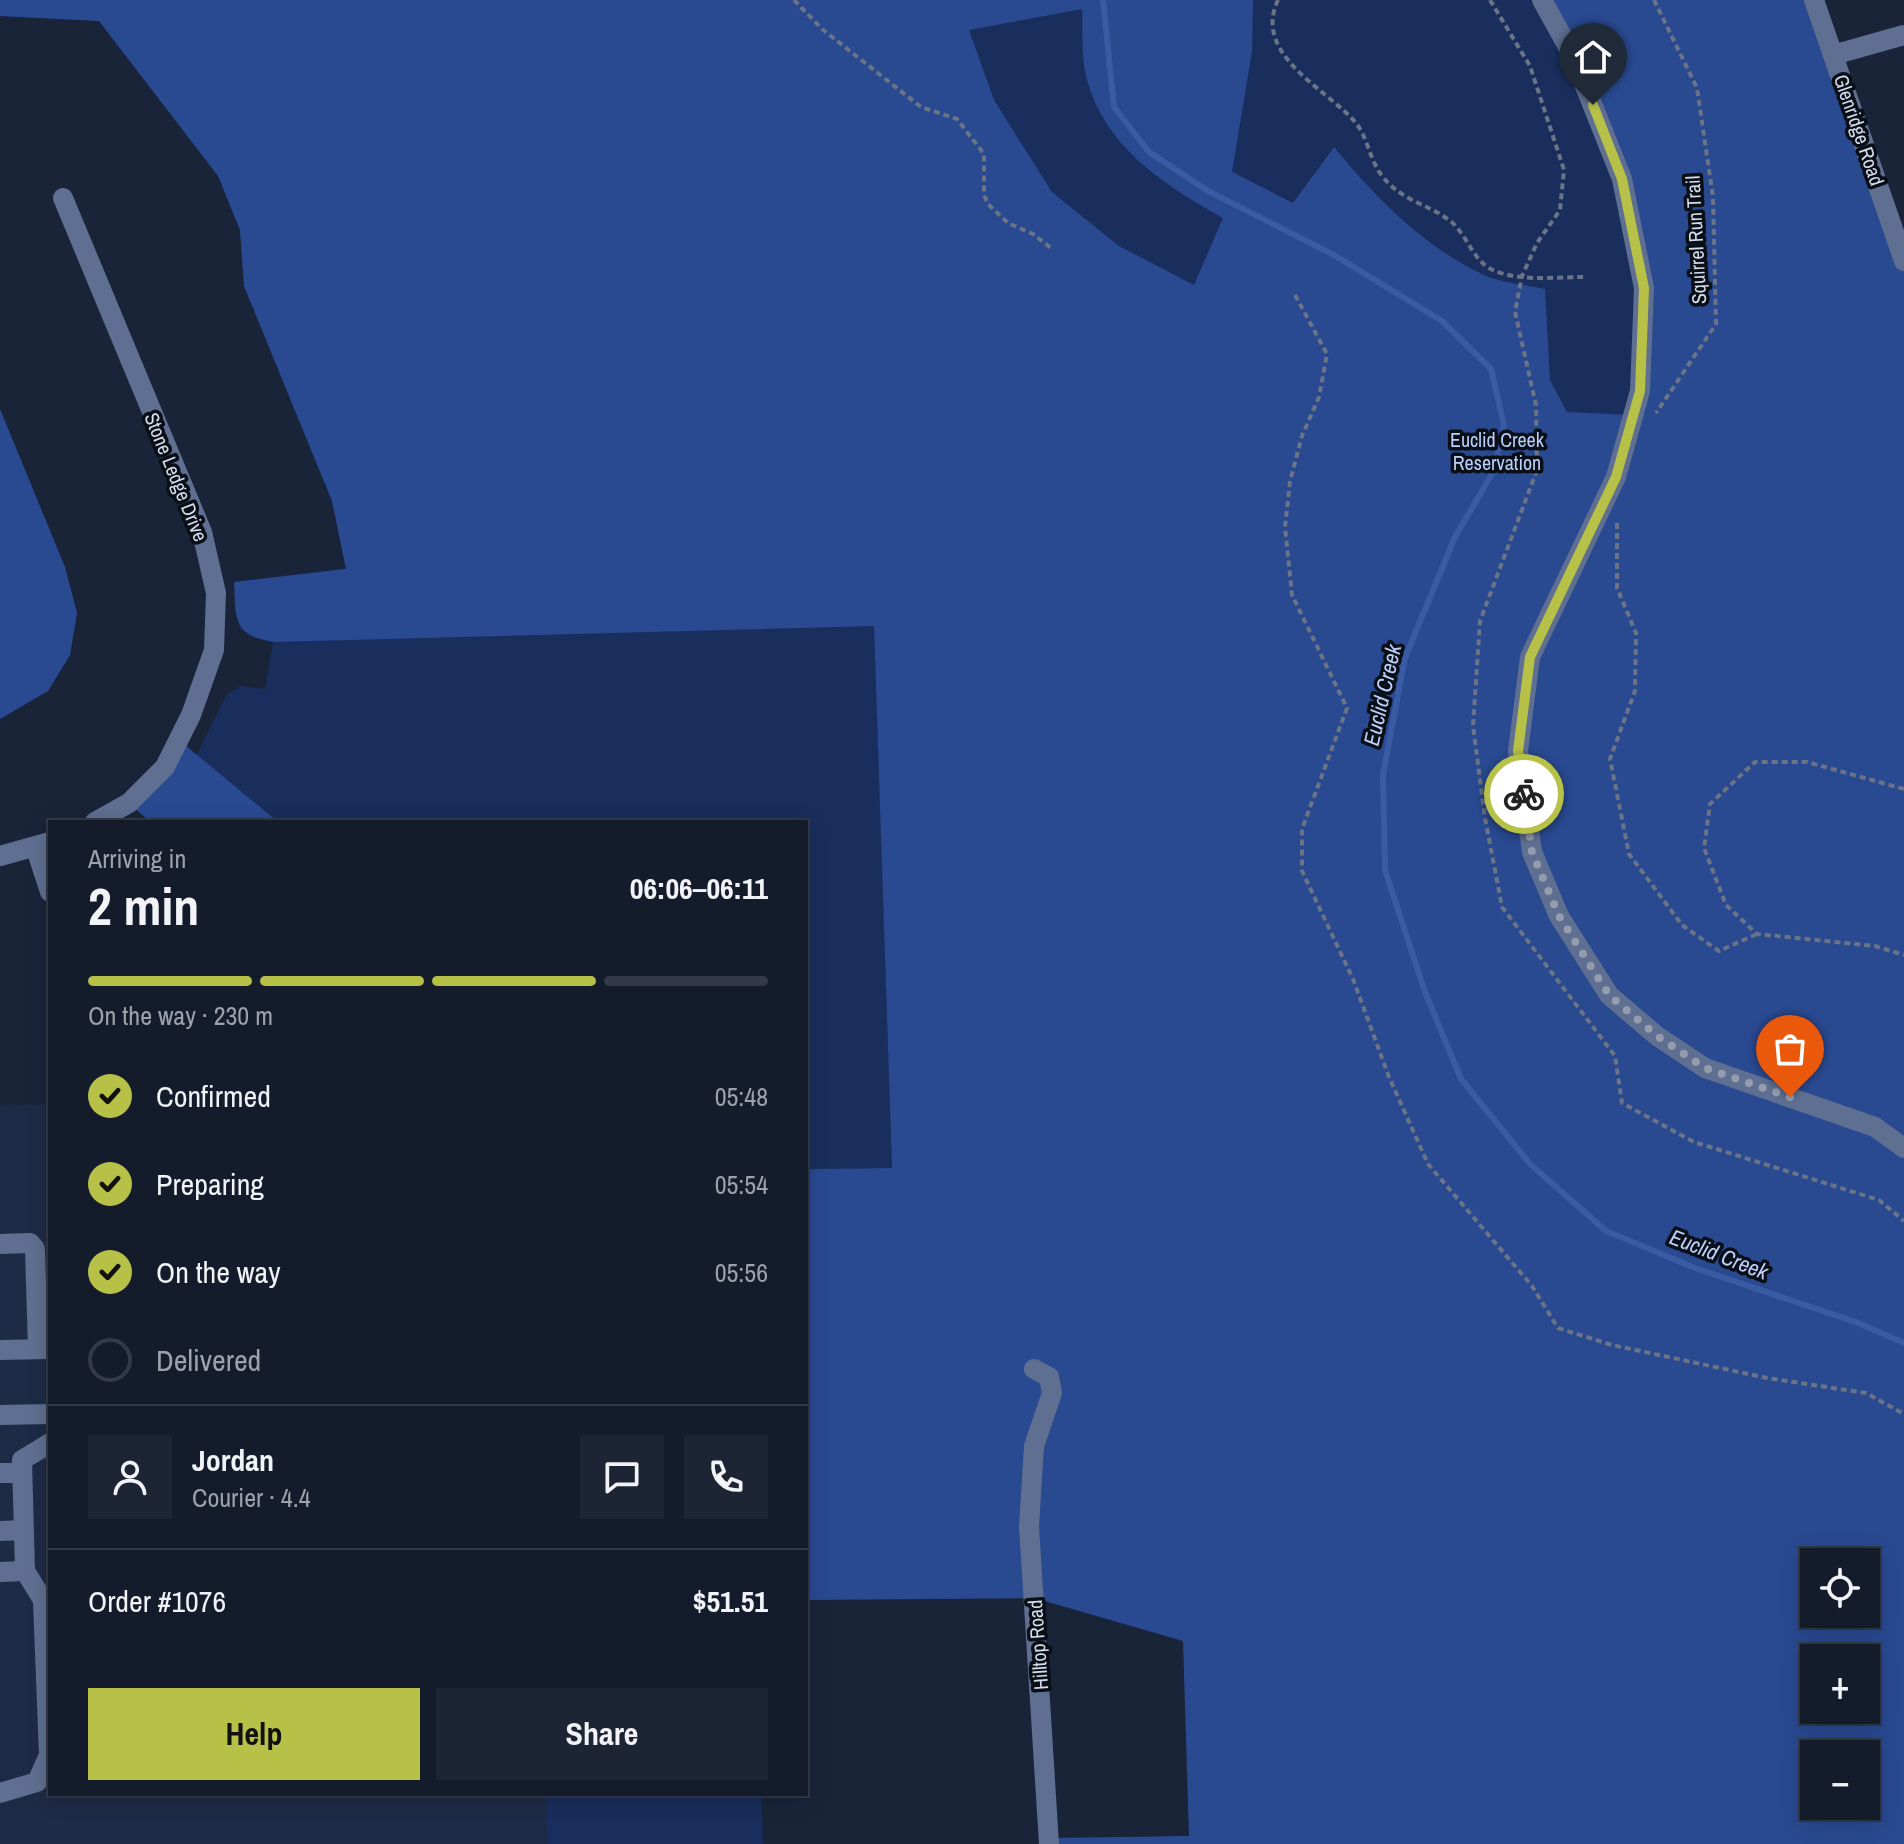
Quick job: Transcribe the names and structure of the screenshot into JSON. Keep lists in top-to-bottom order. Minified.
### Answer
{"streets":{"street":["Glenridge Road","Stone Ledge Drive","Hilltop Road"],"path":["Squirrel Run Trail"]},"water":["Euclid Creek"],"parks":["Euclid Creek Reservation"],"page":{"heading":["2 min","Arriving in","06:06–06:11"],"panel":["Jordan","Courier · 4.4","Order #1076","$51.51"],"bar":"On the way · 230 m","list":[["Confirmed","05:48"],["Preparing","05:54"],["On the way","05:56"],"Delivered"],"map_buttons":["+","−"],"buttons":["Help","Share"]}}
